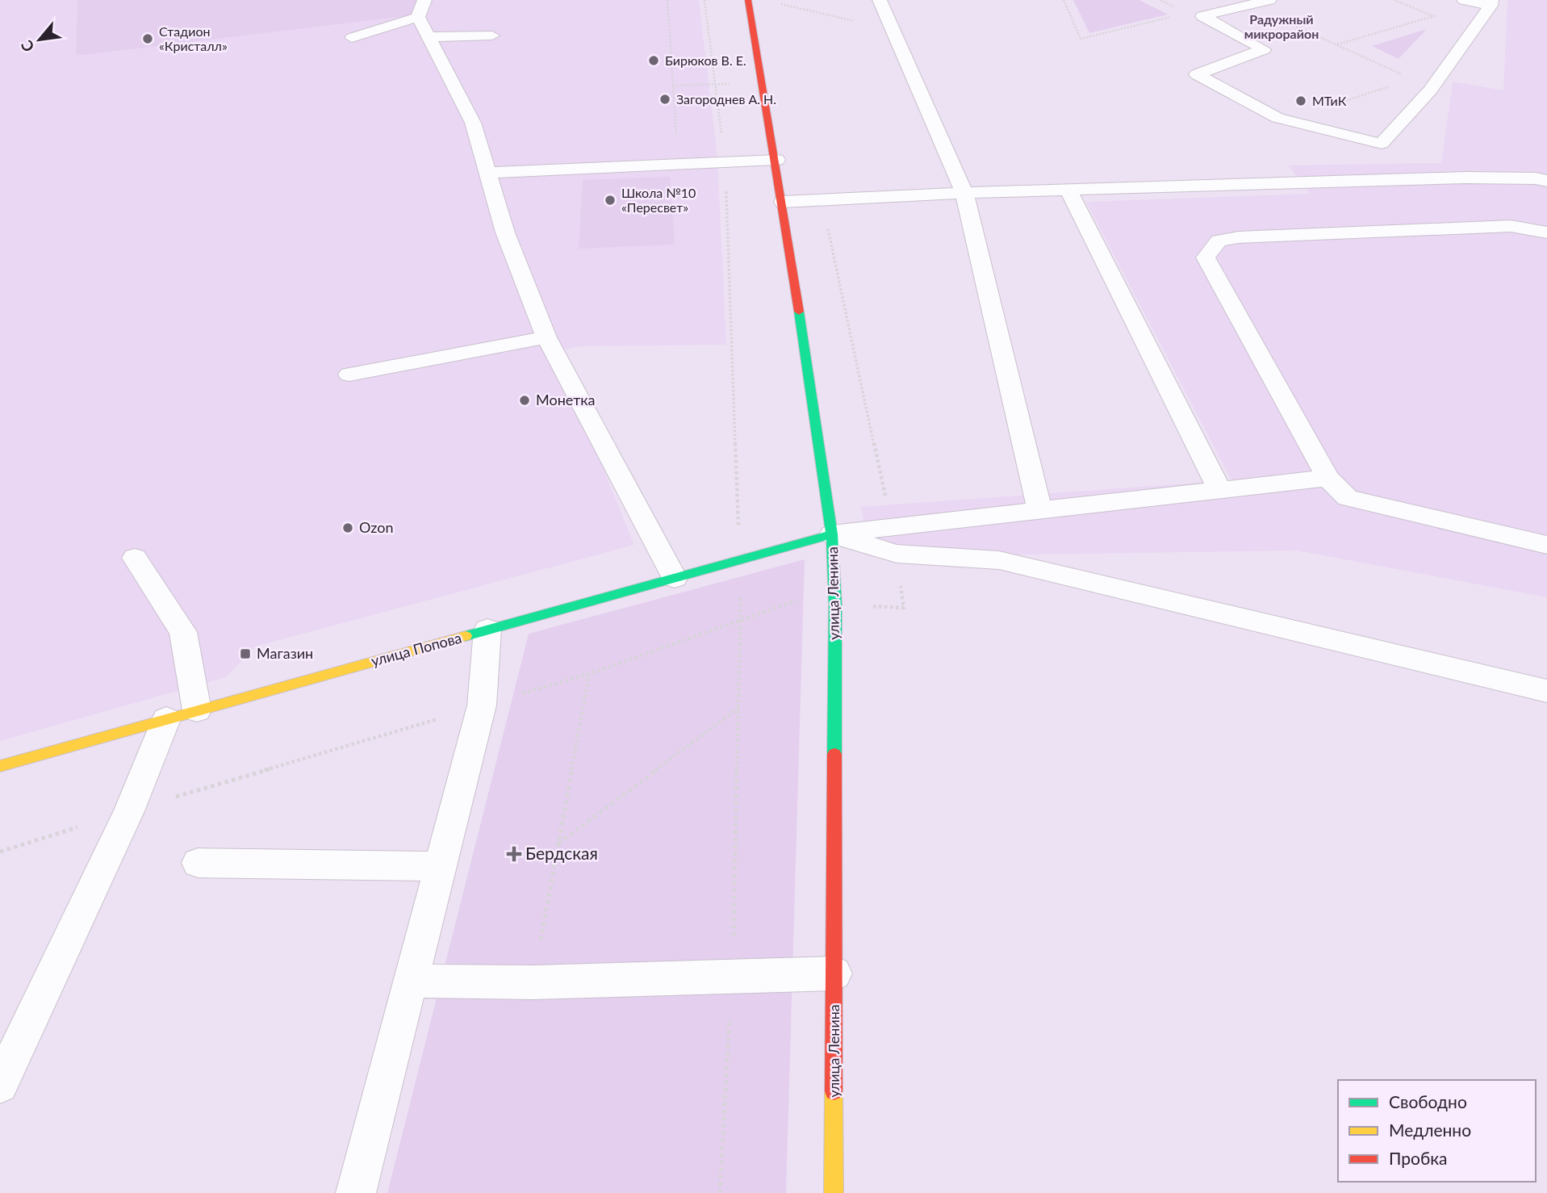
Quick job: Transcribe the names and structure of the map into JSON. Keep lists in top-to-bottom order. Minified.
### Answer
{"streets":{"street":["улица Ленина","улица Попова"]},"crossings":[["улица Ленина","улица Попова"]],"districts":["Радужный микрорайон"],"places":{"other":["Стадион «Кристалл»","Бирюков В. Е.","Загороднев А. Н.","МТиК","Школа №10 «Пересвет»","Монетка","Ozon"],"transit":["Магазин"],"health":["Бердская"]},"legend":["Свободно","Медленно","Пробка"],"north":"bottom left"}
